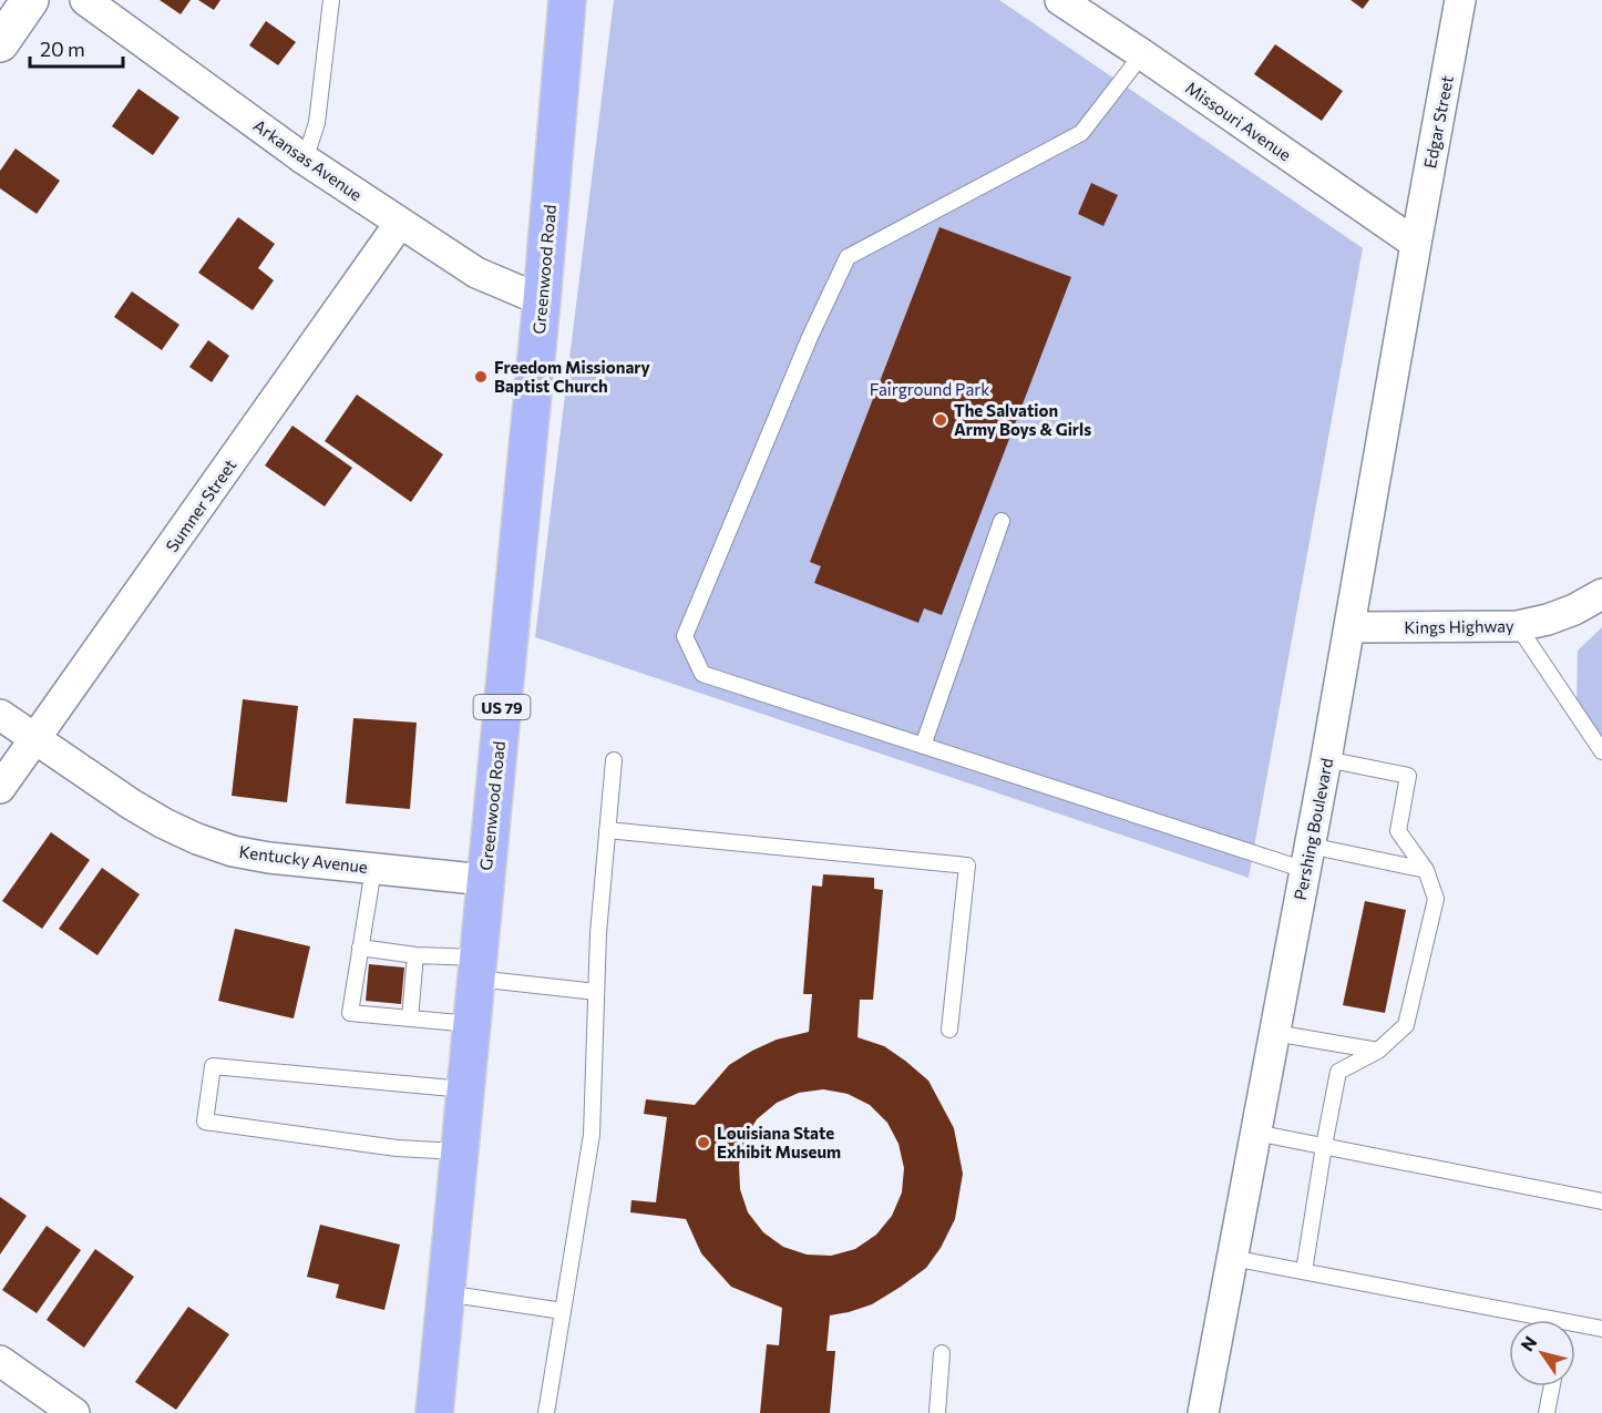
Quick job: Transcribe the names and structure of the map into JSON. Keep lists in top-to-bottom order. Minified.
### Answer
{"streets":{"main road":["Greenwood Road","US 79"],"street":["Missouri Avenue","Edgar Street","Arkansas Avenue","Sumner Street","Kings Highway","Pershing Boulevard","Kentucky Avenue"]},"crossings":[["Missouri Avenue","Edgar Street"],["Missouri Avenue","Pershing Boulevard"],["Edgar Street","Pershing Boulevard"],["Arkansas Avenue","Greenwood Road"],["Arkansas Avenue","Sumner Street"],["Greenwood Road","Kentucky Avenue"],["Sumner Street","Kentucky Avenue"],["Kings Highway","Pershing Boulevard"]],"parks":["Fairground Park"],"places":["Freedom Missionary Baptist Church","The Salvation Army Boys & Girls","Louisiana State Exhibit Museum"],"scale_bar":"20 m","north":"top left"}
